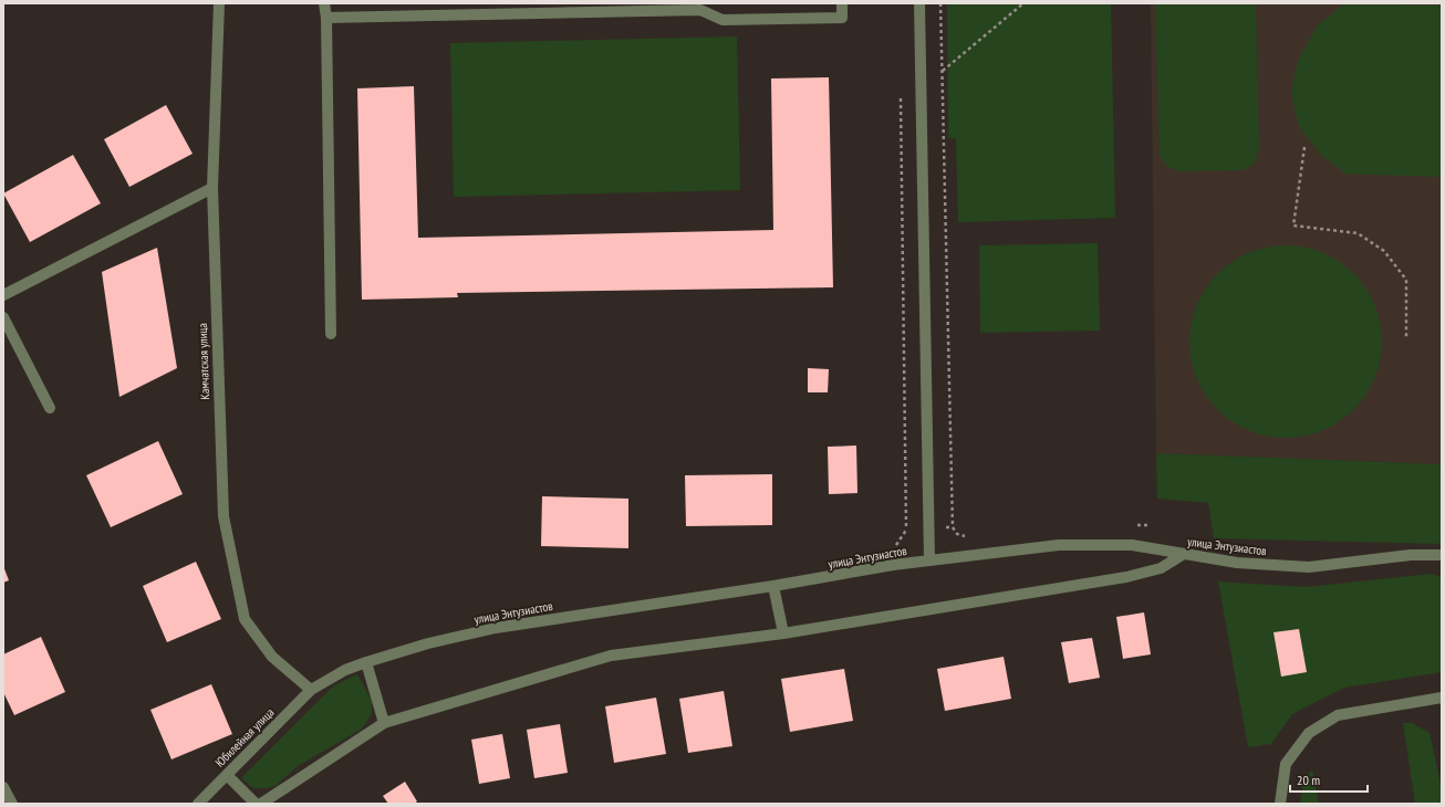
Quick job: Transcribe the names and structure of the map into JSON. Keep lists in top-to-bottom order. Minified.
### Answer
{"streets":{"street":["Камчатская улица","улица Энтузиастов","Юбилейная улица"]},"crossings":[["Камчатская улица","улица Энтузиастов"],["Камчатская улица","Юбилейная улица"],["улица Энтузиастов","Юбилейная улица"]],"scale_bar":"20 m"}
